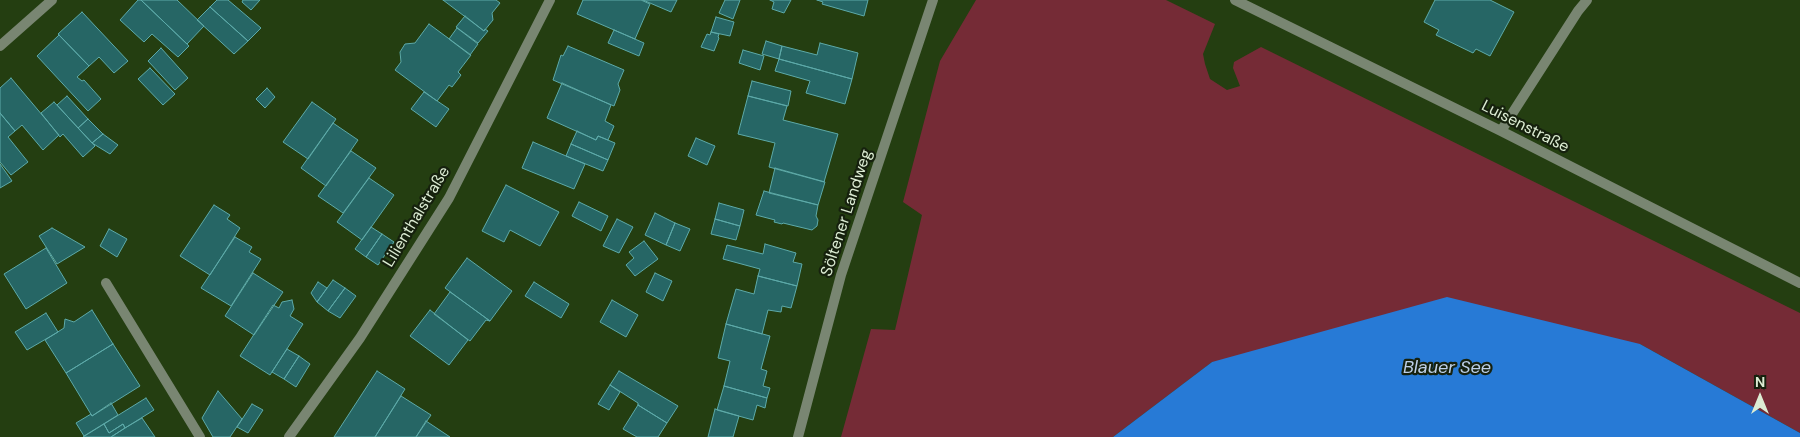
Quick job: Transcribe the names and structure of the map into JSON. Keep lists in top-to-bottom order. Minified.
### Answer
{"streets":{"street":["Luisenstraße","Söltener Landweg","Lilienthalstraße"]},"water":["Blauer See"],"north":"top"}
